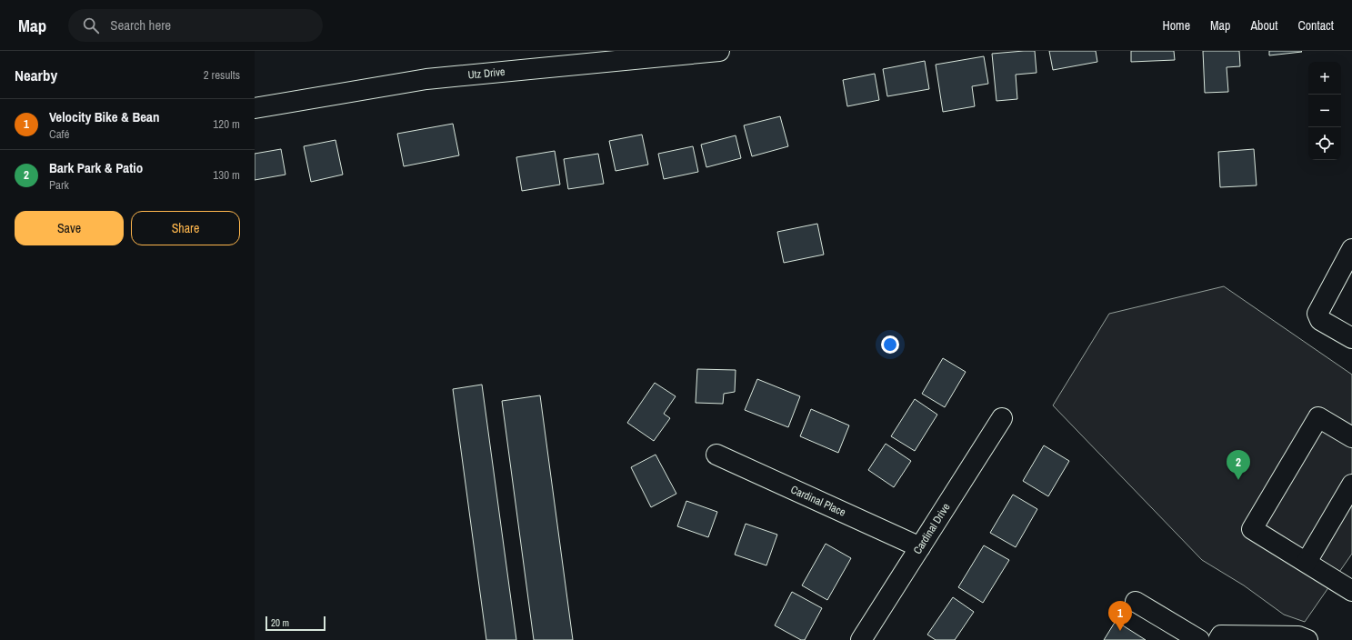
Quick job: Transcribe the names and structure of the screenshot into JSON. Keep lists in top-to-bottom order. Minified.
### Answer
{"streets":{"street":["Utz Drive","Cardinal Place","Cardinal Drive"]},"crossings":[["Cardinal Place","Cardinal Drive"]],"scale_bar":"20 m","page":{"header":"Map","search":"Search here","nav":["Home","Map","About","Contact"],"heading":["Nearby","2 results"],"map_buttons":["+","−"],"list":[{"mark":"1","name":"Velocity Bike & Bean","note":"Café","value":"120 m"},{"mark":"2","name":"Bark Park & Patio","note":"Park","value":"130 m"}],"buttons":["Save","Share"],"pins":["2","1"],"scale":"20 m"}}
